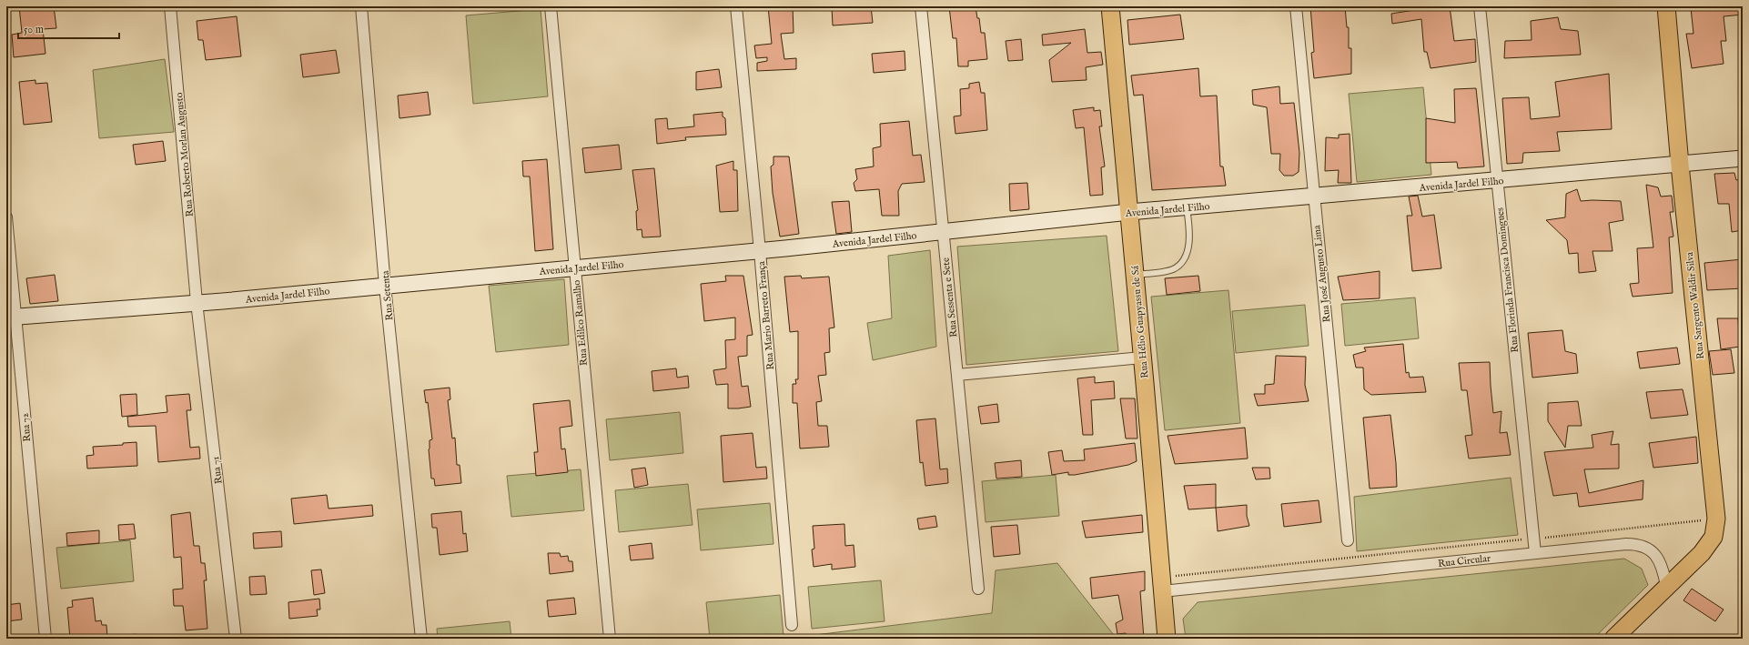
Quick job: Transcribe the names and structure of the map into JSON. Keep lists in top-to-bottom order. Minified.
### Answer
{"streets":{"main road":["Avenida Jardel Filho","Rua Sargento Waldir Silva","Rua Hélio Guapyassu de Sá"],"street":["Rua Roberto Morlan Augusto","Rua José Augusto Lima","Rua Florinda Francisca Domingues","Rua Setenta","Rua Sessenta e Sete","Rua Mario Barreto França","Rua Edilco Ramalho","Rua 72","Rua 71","Rua Circular"]},"crossings":[["Rua Roberto Morlan Augusto","Avenida Jardel Filho"],["Rua Roberto Morlan Augusto","Rua 71"],["Avenida Jardel Filho","Rua José Augusto Lima"],["Avenida Jardel Filho","Rua Florinda Francisca Domingues"],["Avenida Jardel Filho","Rua Setenta"],["Avenida Jardel Filho","Rua Sessenta e Sete"],["Avenida Jardel Filho","Rua Sargento Waldir Silva"],["Avenida Jardel Filho","Rua Mario Barreto França"],["Avenida Jardel Filho","Rua Hélio Guapyassu de Sá"],["Avenida Jardel Filho","Rua Edilco Ramalho"],["Avenida Jardel Filho","Rua 72"],["Avenida Jardel Filho","Rua 71"],["Rua Florinda Francisca Domingues","Rua Circular"],["Rua Sargento Waldir Silva","Rua Circular"],["Rua Hélio Guapyassu de Sá","Rua Circular"]],"scale_bar":"50 m"}
